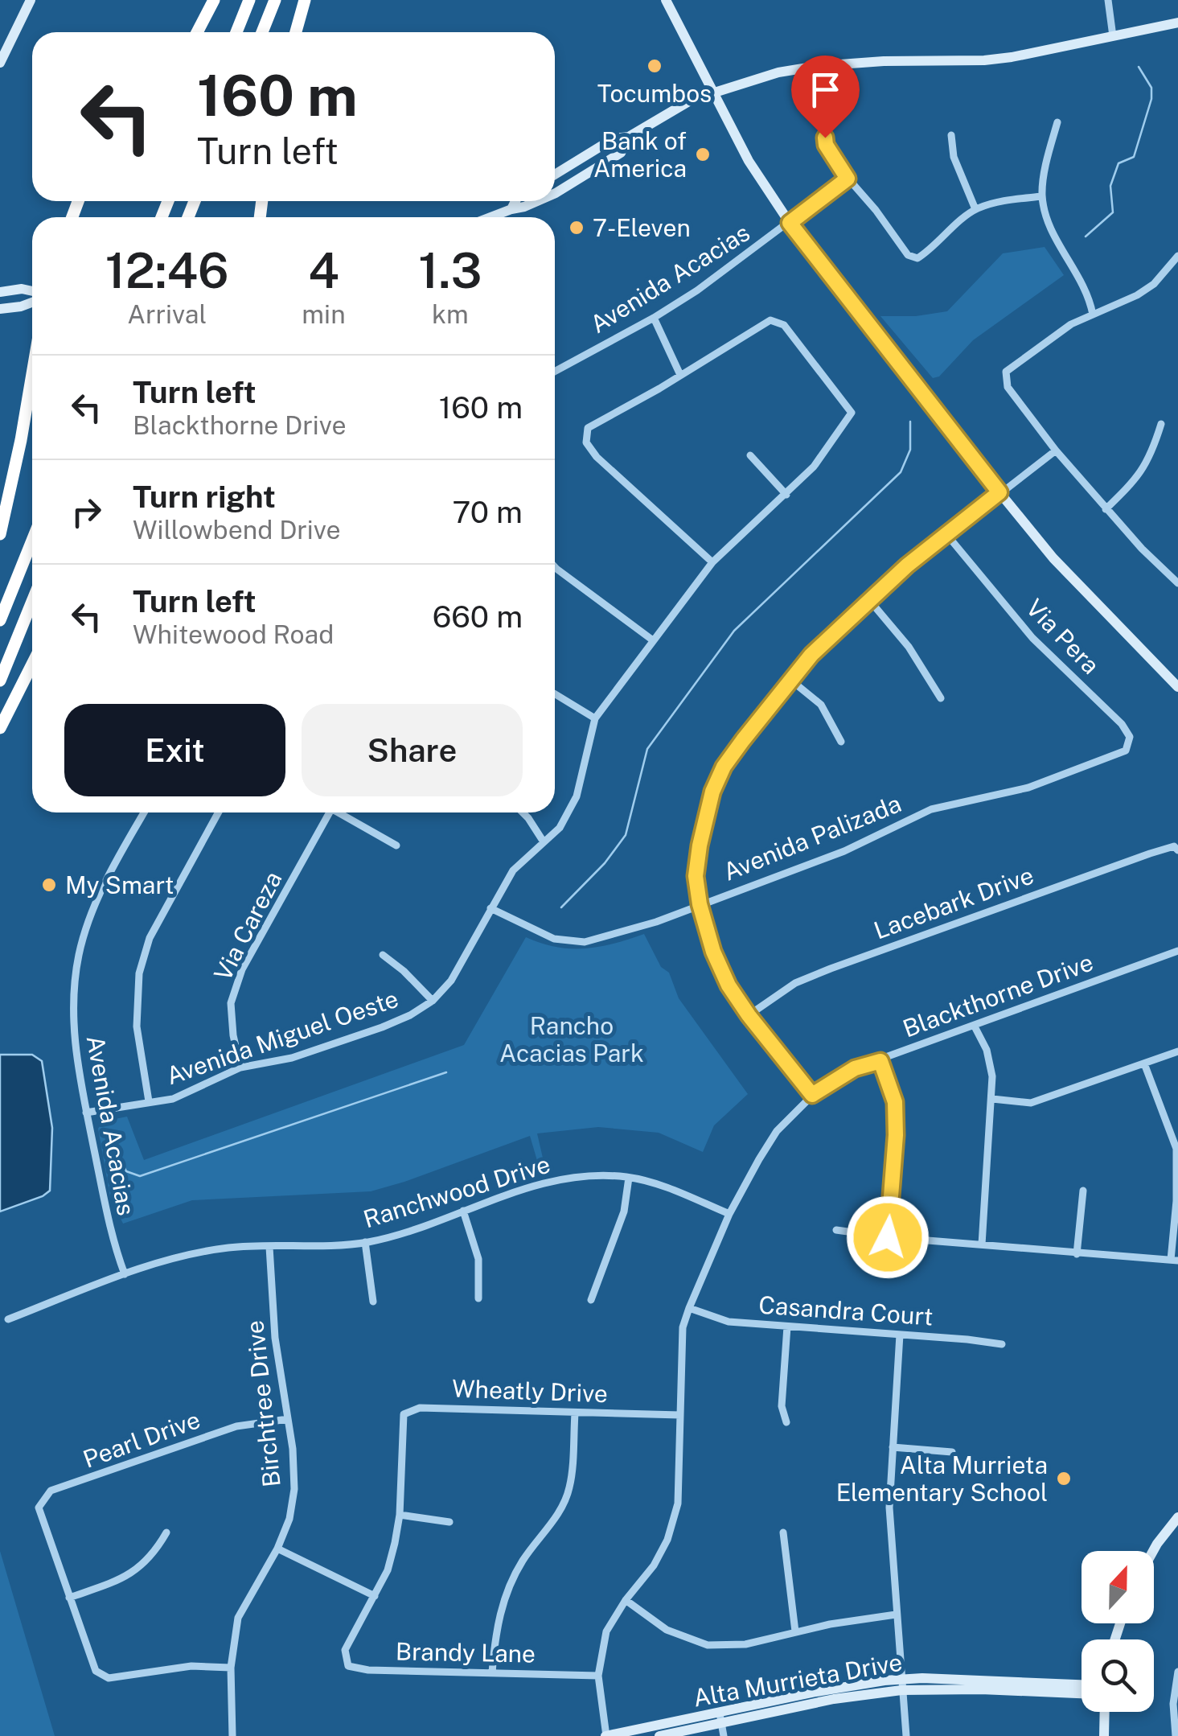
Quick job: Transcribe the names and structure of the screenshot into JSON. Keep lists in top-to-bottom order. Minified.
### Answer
{"streets":{"main road":["Alta Murrieta Drive"],"street":["Avenida Acacias","Via Pera","Avenida Palizada","Lacebark Drive","Via Careza","Blackthorne Drive","Avenida Miguel Oeste","Ranchwood Drive","Casandra Court","Wheatly Drive","Birchtree Drive","Pearl Drive","Brandy Lane"]},"crossings":[["Avenida Acacias","Avenida Miguel Oeste"],["Avenida Acacias","Ranchwood Drive"],["Via Pera","Avenida Palizada"],["Avenida Palizada","Avenida Miguel Oeste"],["Via Careza","Avenida Miguel Oeste"],["Blackthorne Drive","Ranchwood Drive"],["Blackthorne Drive","Casandra Court"],["Blackthorne Drive","Wheatly Drive"],["Blackthorne Drive","Brandy Lane"],["Blackthorne Drive","Alta Murrieta Drive"],["Ranchwood Drive","Birchtree Drive"],["Birchtree Drive","Pearl Drive"]],"parks":["Rancho Acacias Park"],"places":["Tocumbos","Bank of America","7-Eleven","My Smart","Alta Murrieta Elementary School"],"north":"top","page":{"turn":["160 m","Turn left"],"eta":["12:46","Arrival","4","min","1.3","km"],"list":[{"name":"Turn left","note":"Blackthorne Drive","value":"160 m"},{"name":"Turn right","note":"Willowbend Drive","value":"70 m"},{"name":"Turn left","note":"Whitewood Road","value":"660 m"}],"buttons":["Exit","Share"]}}
